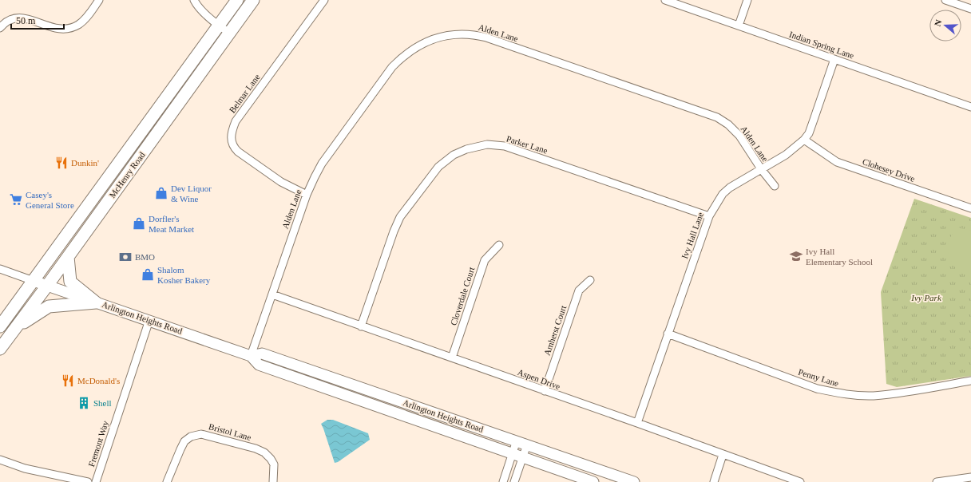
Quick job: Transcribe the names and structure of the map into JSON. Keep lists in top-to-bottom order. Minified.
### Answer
{"streets":{"main road":["McHenry Road","Arlington Heights Road"],"street":["Alden Lane","Indian Spring Lane","Belmar Lane","Parker Lane","Clohesey Drive","Ivy Hall Lane","Cloverdale Court","Amherst Court","Penny Lane","Aspen Drive","Bristol Lane","Fremont Way"]},"crossings":[["Alden Lane","Belmar Lane"],["Alden Lane","Ivy Hall Lane"],["Alden Lane","Arlington Heights Road"],["Alden Lane","Aspen Drive"],["Indian Spring Lane","Ivy Hall Lane"],["Parker Lane","Ivy Hall Lane"],["Parker Lane","Aspen Drive"],["Clohesey Drive","Ivy Hall Lane"],["McHenry Road","Arlington Heights Road"],["Ivy Hall Lane","Penny Lane"],["Ivy Hall Lane","Aspen Drive"],["Cloverdale Court","Aspen Drive"],["Arlington Heights Road","Fremont Way"],["Amherst Court","Aspen Drive"]],"parks":["Ivy Park"],"places":{"restaurant":["Dunkin'","McDonald's"],"shop":["Dev Liquor & Wine","Dorfler's Meat Market","Shalom Kosher Bakery"],"supermarket":["Casey's General Store"],"school or university":["Ivy Hall Elementary School"],"bank":["BMO"],"building":["Shell"]},"scale_bar":"50 m","north":"left"}
